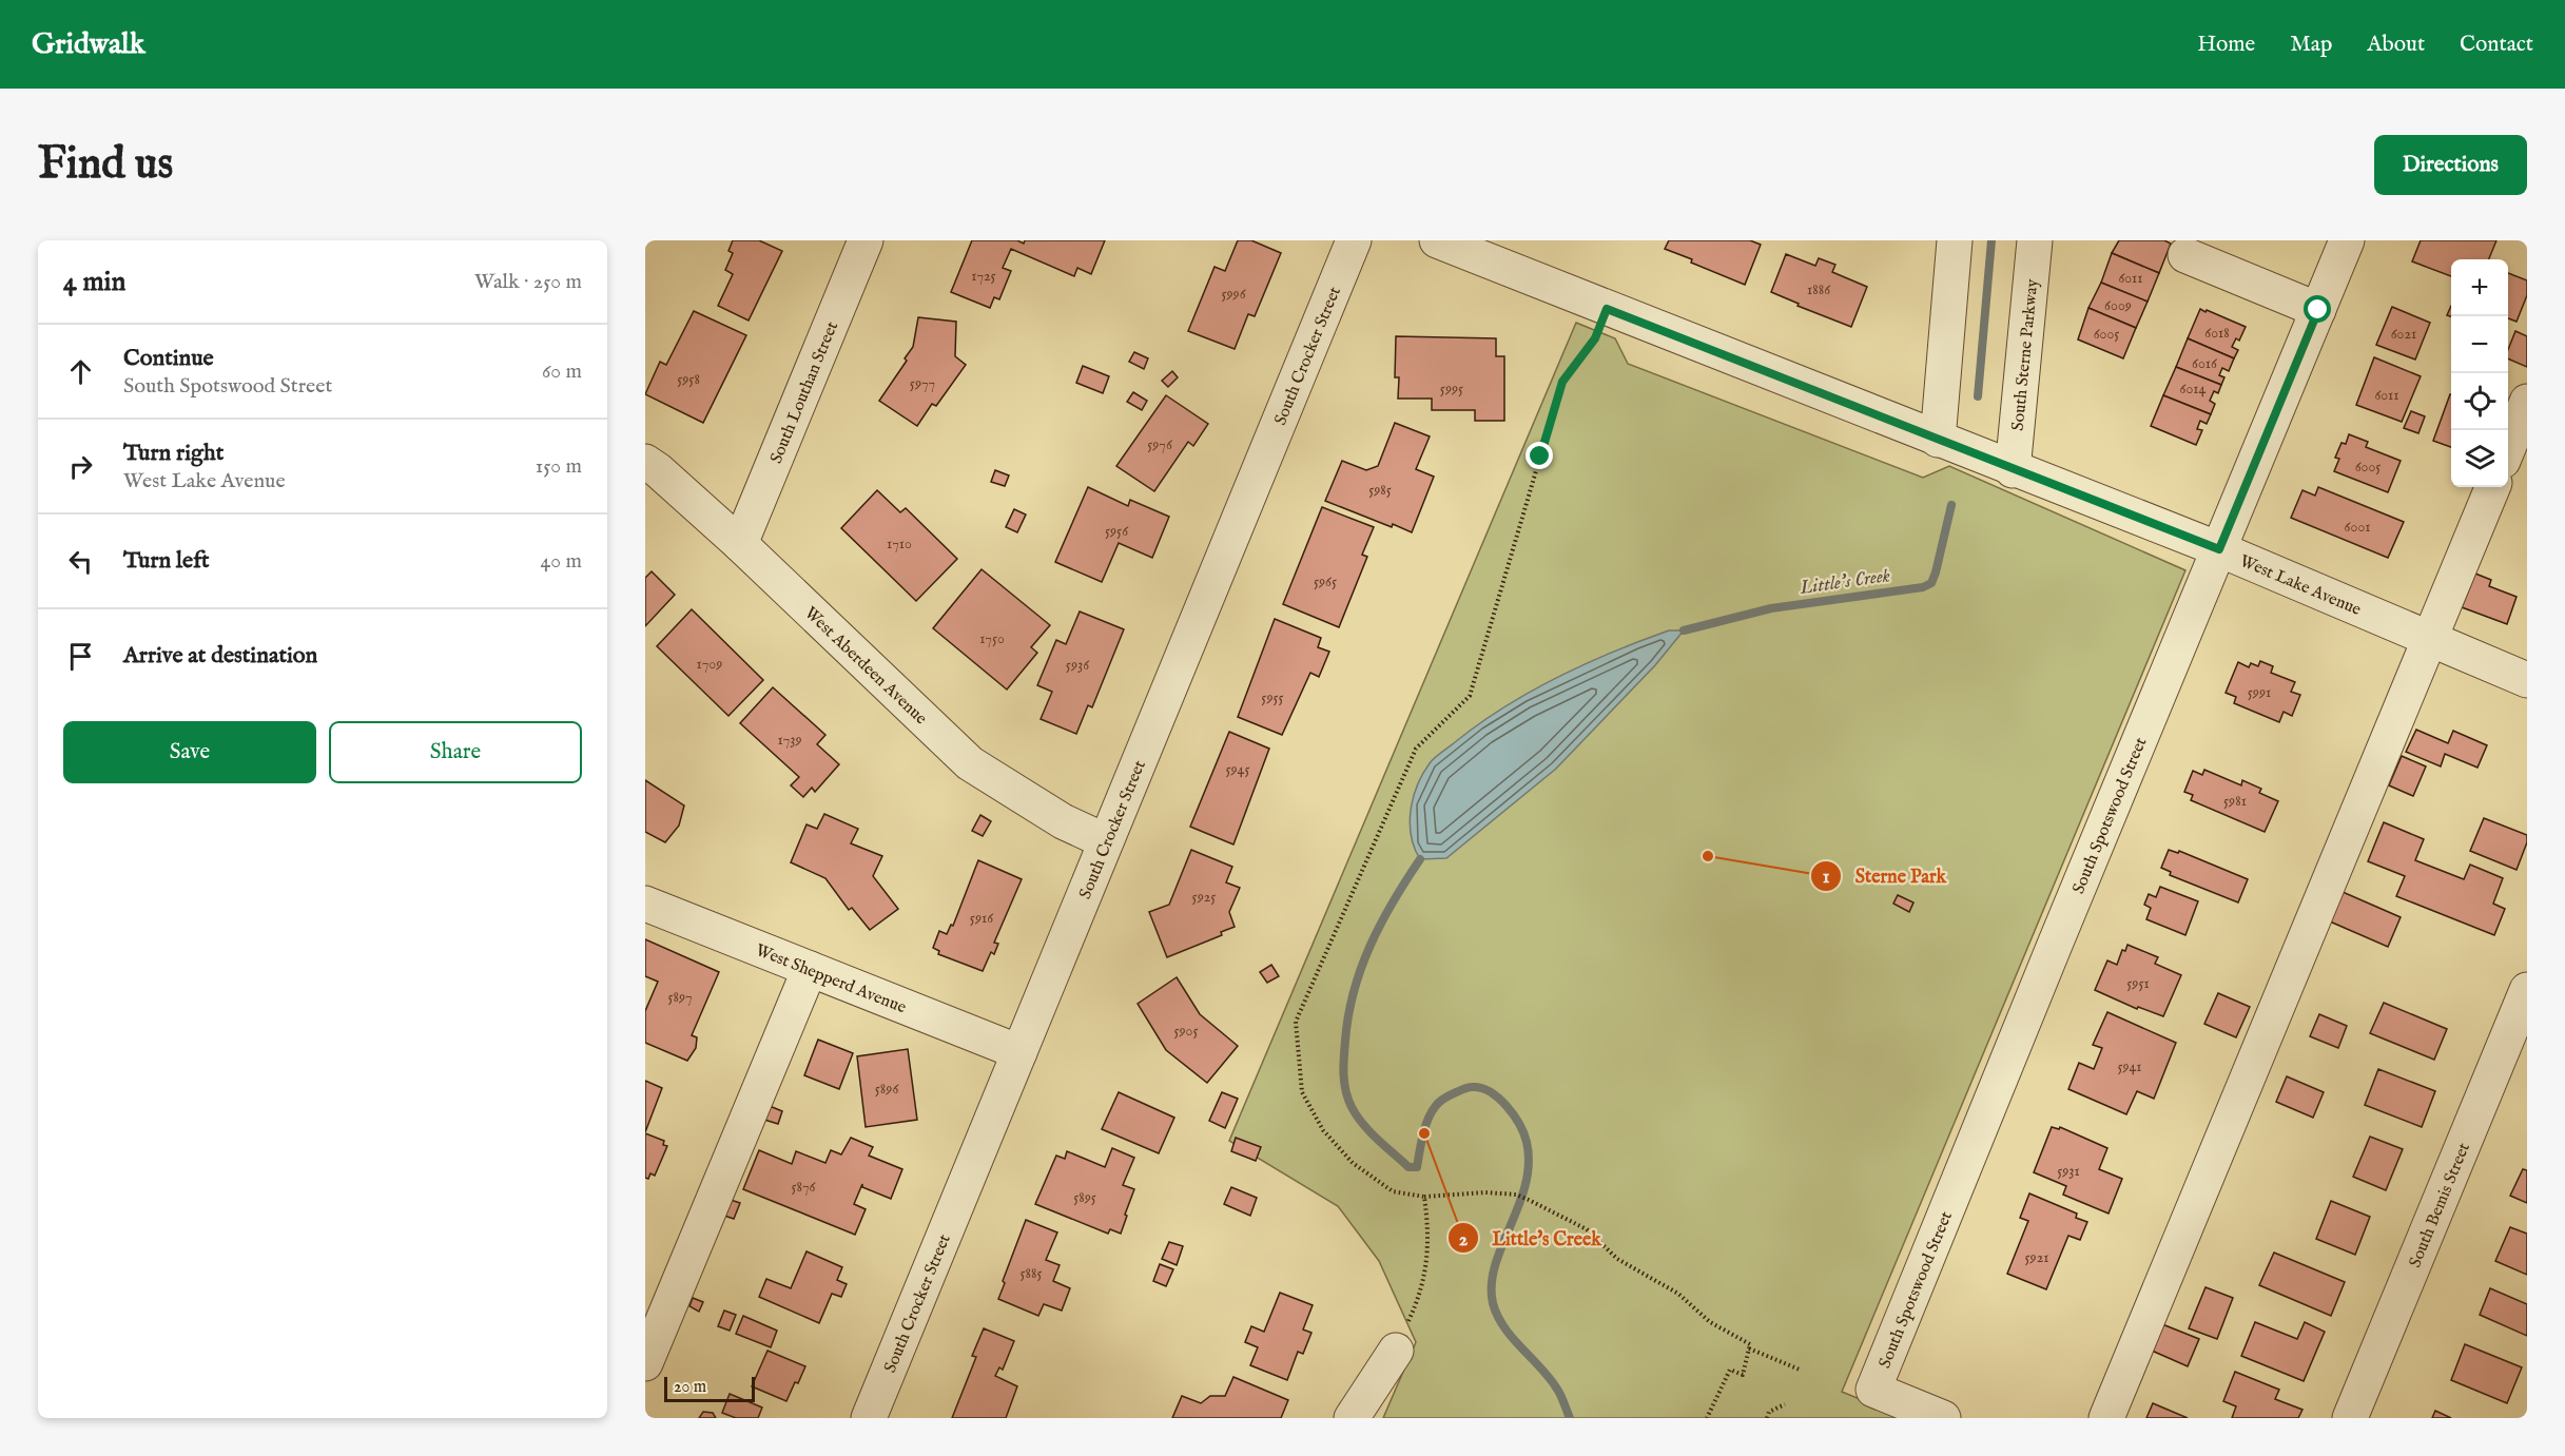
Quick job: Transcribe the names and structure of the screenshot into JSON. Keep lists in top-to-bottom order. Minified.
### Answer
{"streets":{"street":["South Crocker Street","South Sterne Parkway","South Louthan Street","West Lake Avenue","West Aberdeen Avenue","South Spotswood Street","West Shepperd Avenue","South Bemis Street"]},"crossings":[["South Crocker Street","West Aberdeen Avenue"],["South Crocker Street","West Shepperd Avenue"],["South Sterne Parkway","West Lake Avenue"],["South Louthan Street","West Aberdeen Avenue"],["West Lake Avenue","South Spotswood Street"]],"water":["Little's Creek"],"places":["Sterne Park","Little's Creek"],"house_numbers":["1725","6011","1886","5996","6009","6018","6005","6021","6016","5958","5977","5995","6014","6011","5976","6005","5985","6001","5956","1710","5965","1750","1709","5936","5991","5955","1739","5945","5981","5925","5916","5951","5897","5905","5941","5896","5931","5876","5895","5921","5885"],"scale_bar":"20 m","page":{"header":"Gridwalk","nav":["Home","Map","About","Contact"],"buttons":["Directions",["Save","Share"]],"title":"Find us","heading":["4 min","Walk · 250 m"],"map_buttons":["+","−"],"list":[["Continue","South Spotswood Street","60 m"],["Turn right","West Lake Avenue","150 m"],["Turn left","40 m"],"Arrive at destination"],"scale":"20 m"}}
